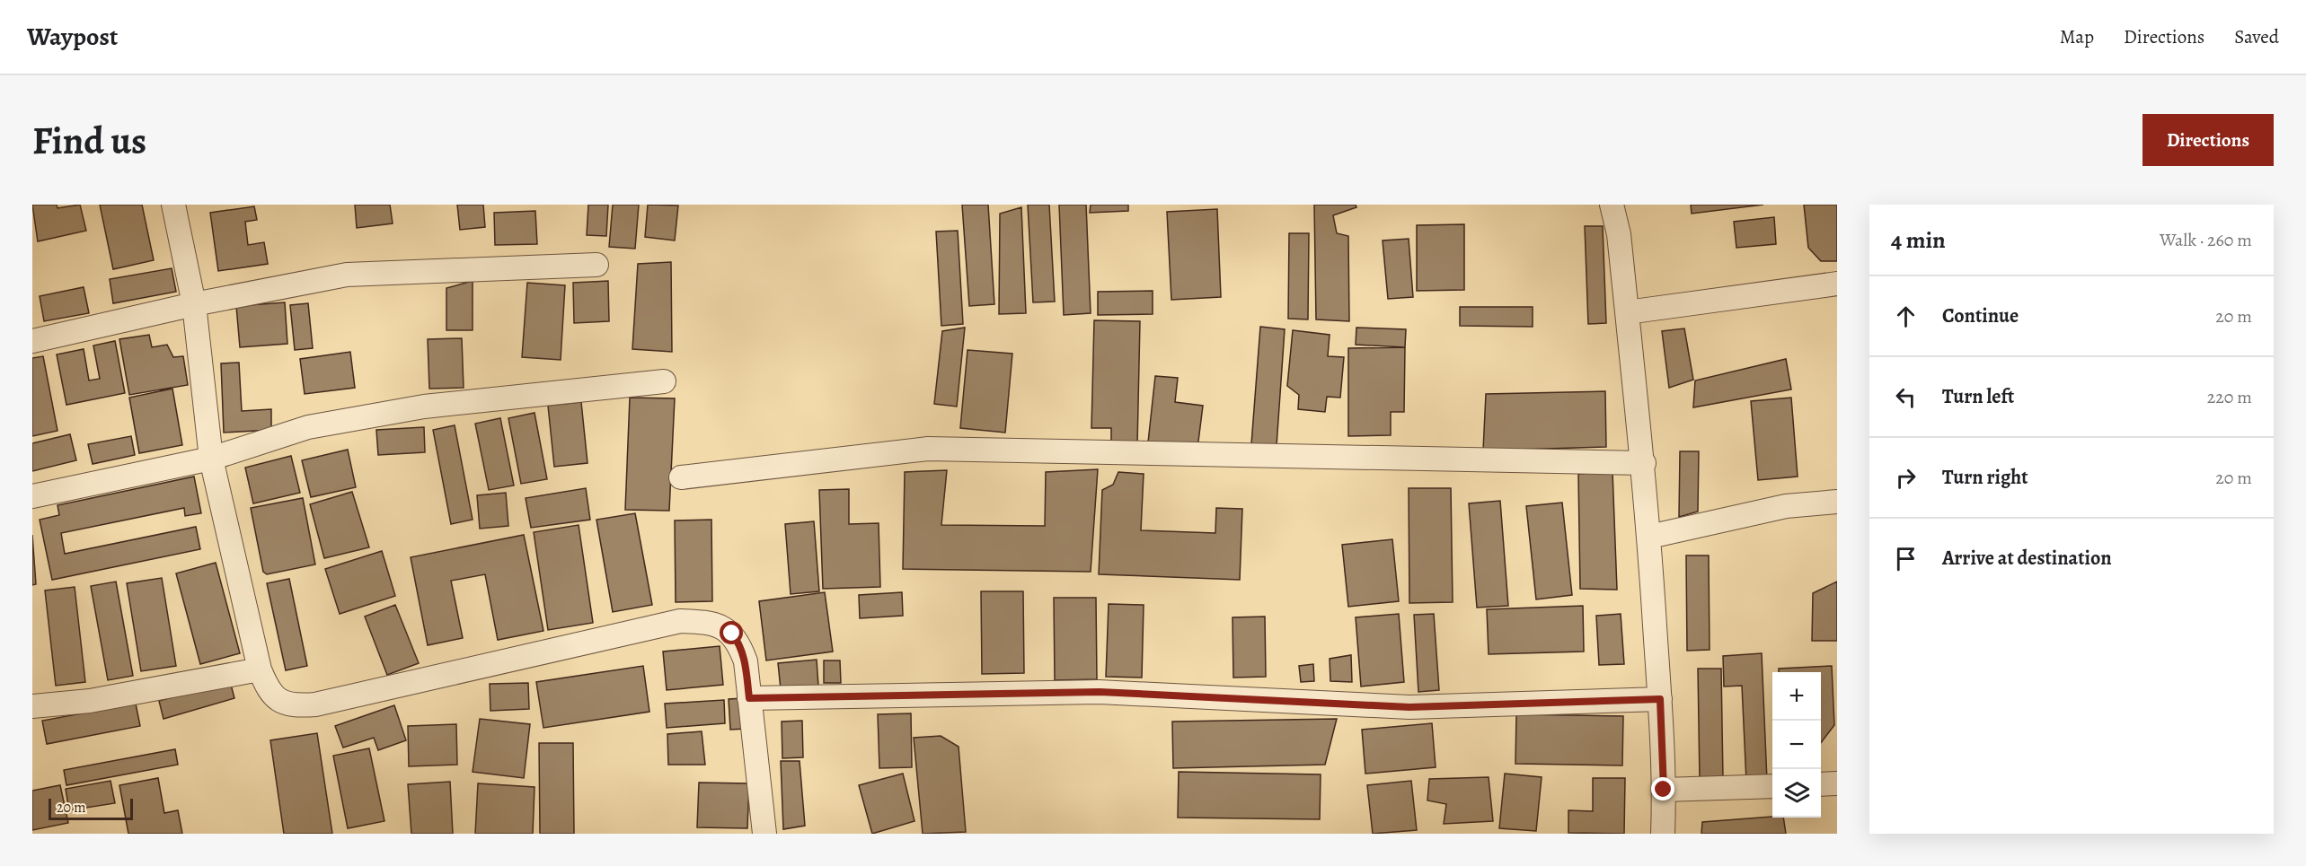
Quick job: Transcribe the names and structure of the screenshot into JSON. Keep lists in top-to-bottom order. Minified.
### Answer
{"scale_bar":"20 m","page":{"header":"Waypost","nav":["Map","Directions","Saved"],"buttons":"Directions","title":"Find us","heading":["4 min","Walk · 260 m"],"list":[["Continue","20 m"],["Turn left","220 m"],["Turn right","20 m"],"Arrive at destination"],"map_buttons":["+","−"],"scale":"20 m"}}
